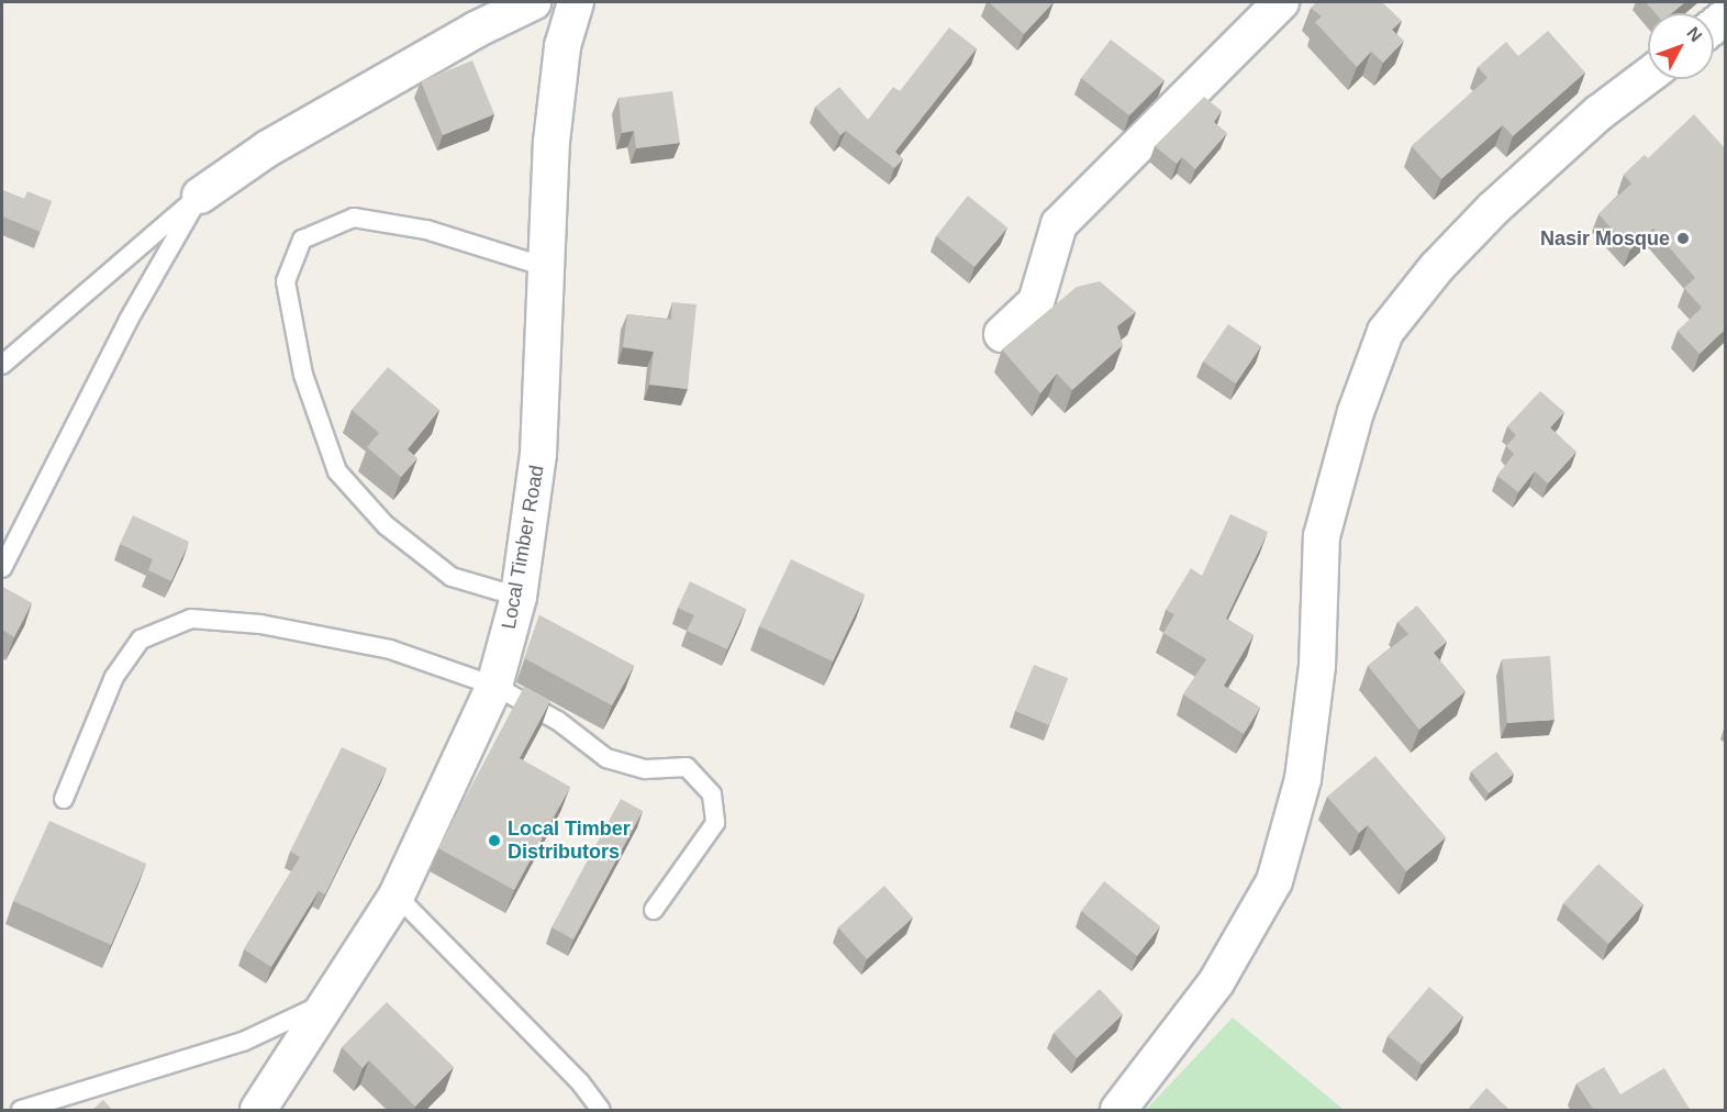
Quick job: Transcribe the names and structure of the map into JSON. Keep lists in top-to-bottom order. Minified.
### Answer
{"streets":{"street":["Local Timber Road"]},"places":["Nasir Mosque","Local Timber Distributors"],"north":"top right"}
